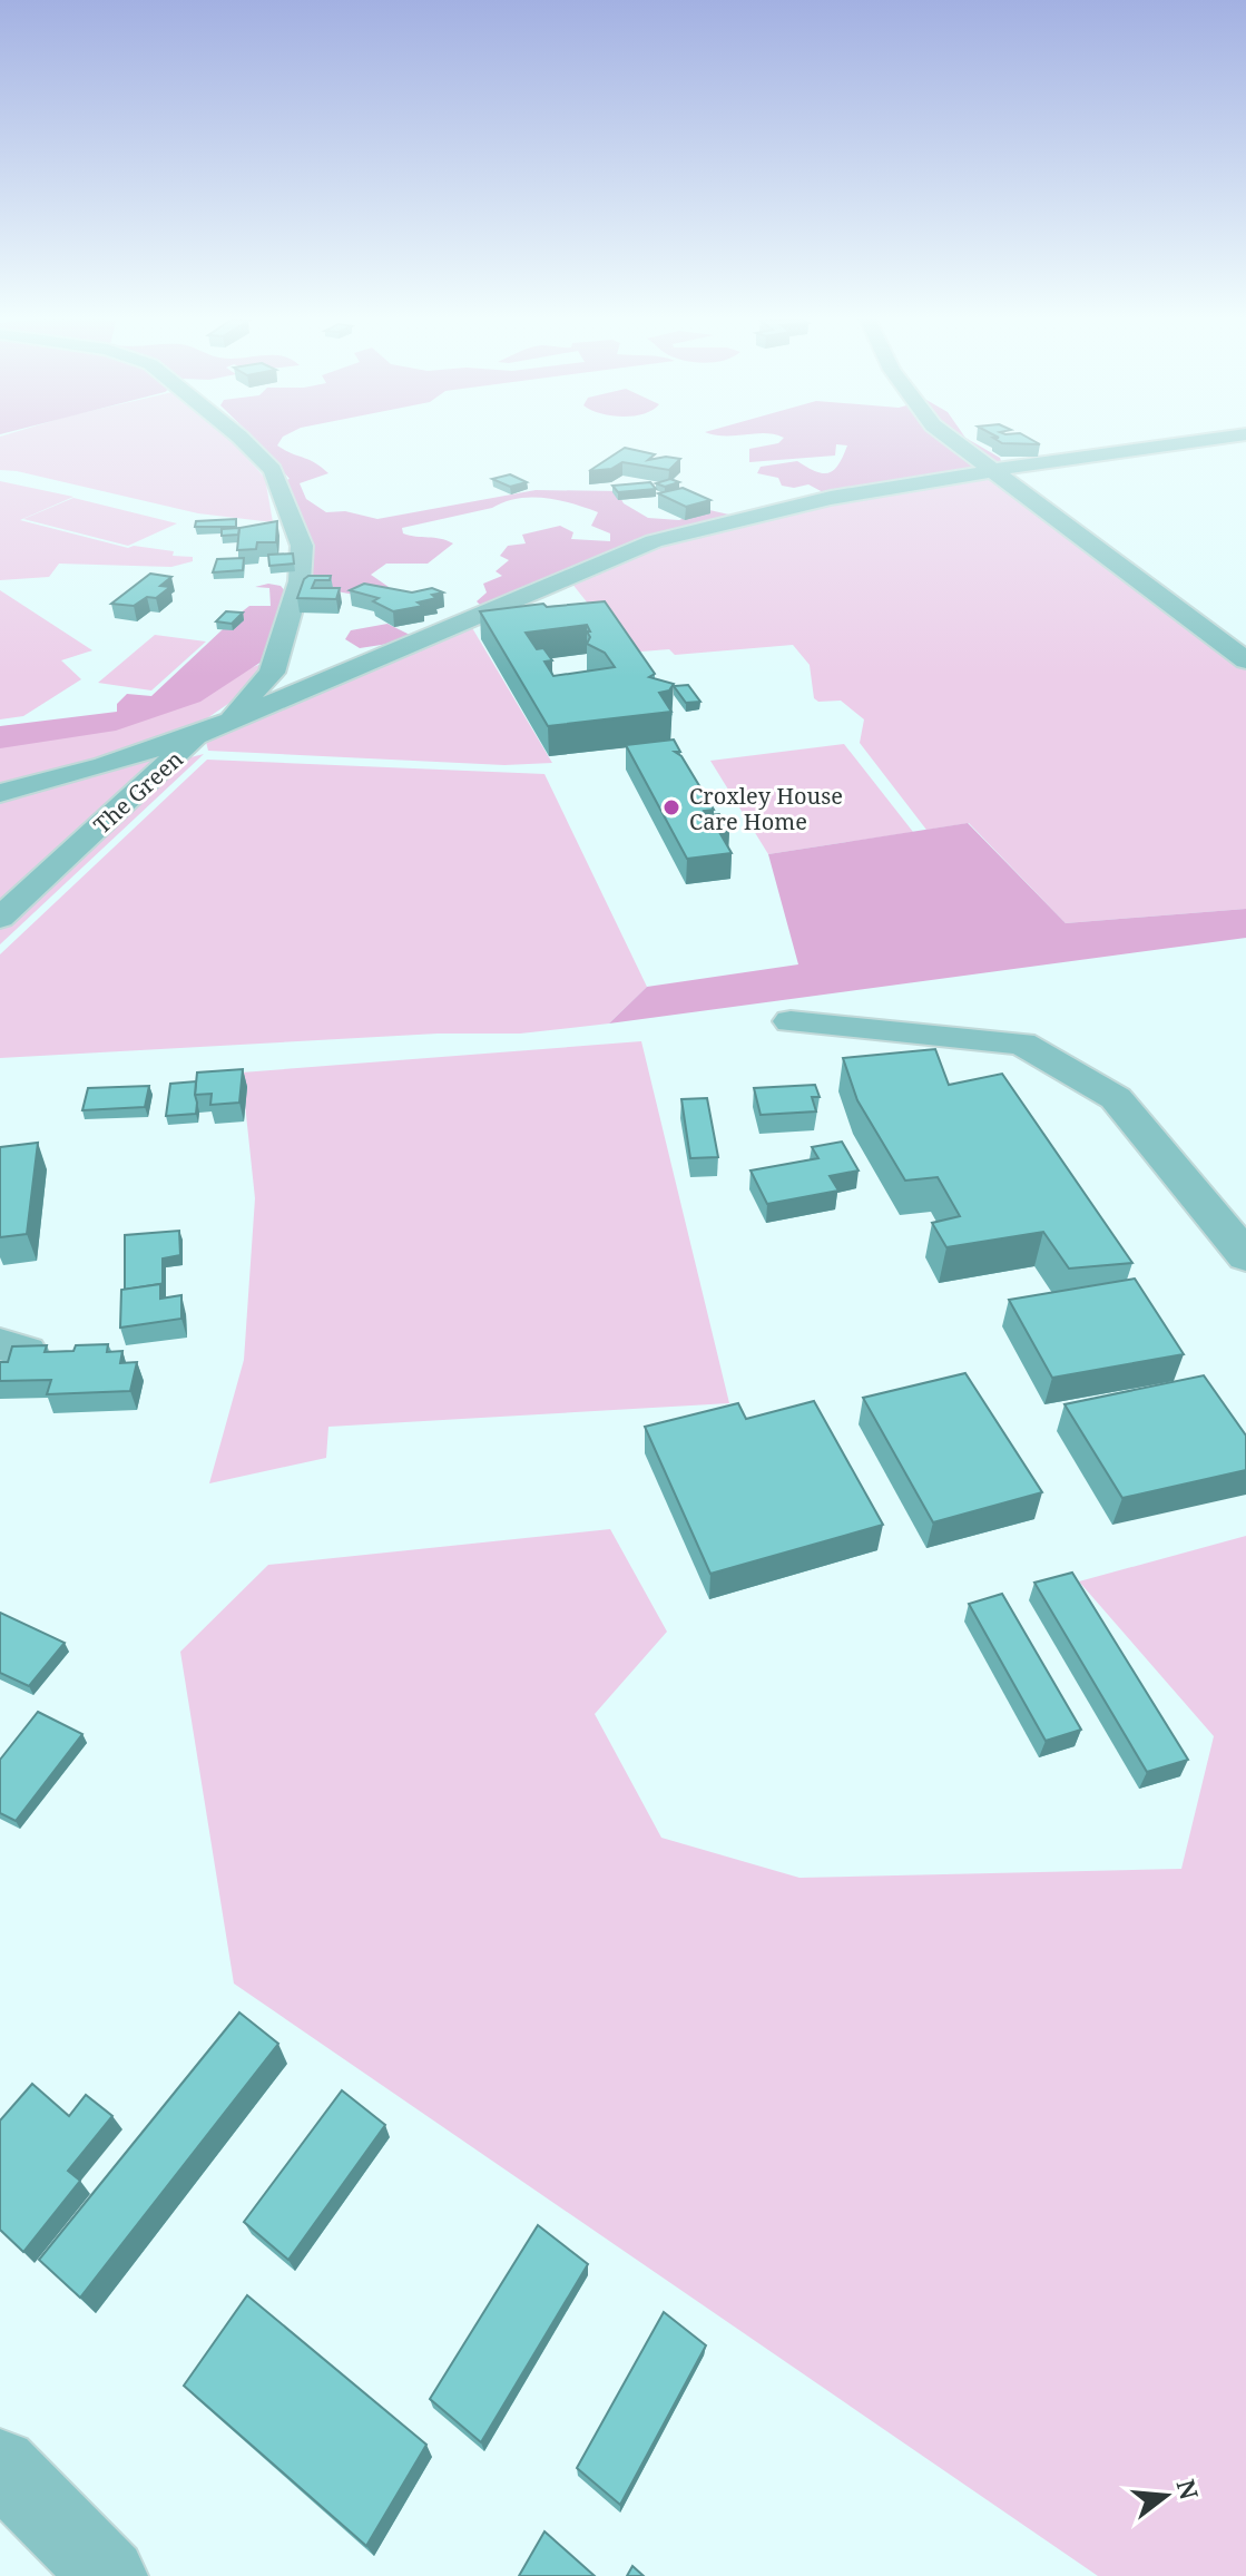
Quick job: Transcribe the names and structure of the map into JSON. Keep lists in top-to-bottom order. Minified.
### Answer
{"streets":{"street":["The Green"]},"places":["Croxley House Care Home"],"north":"right"}
